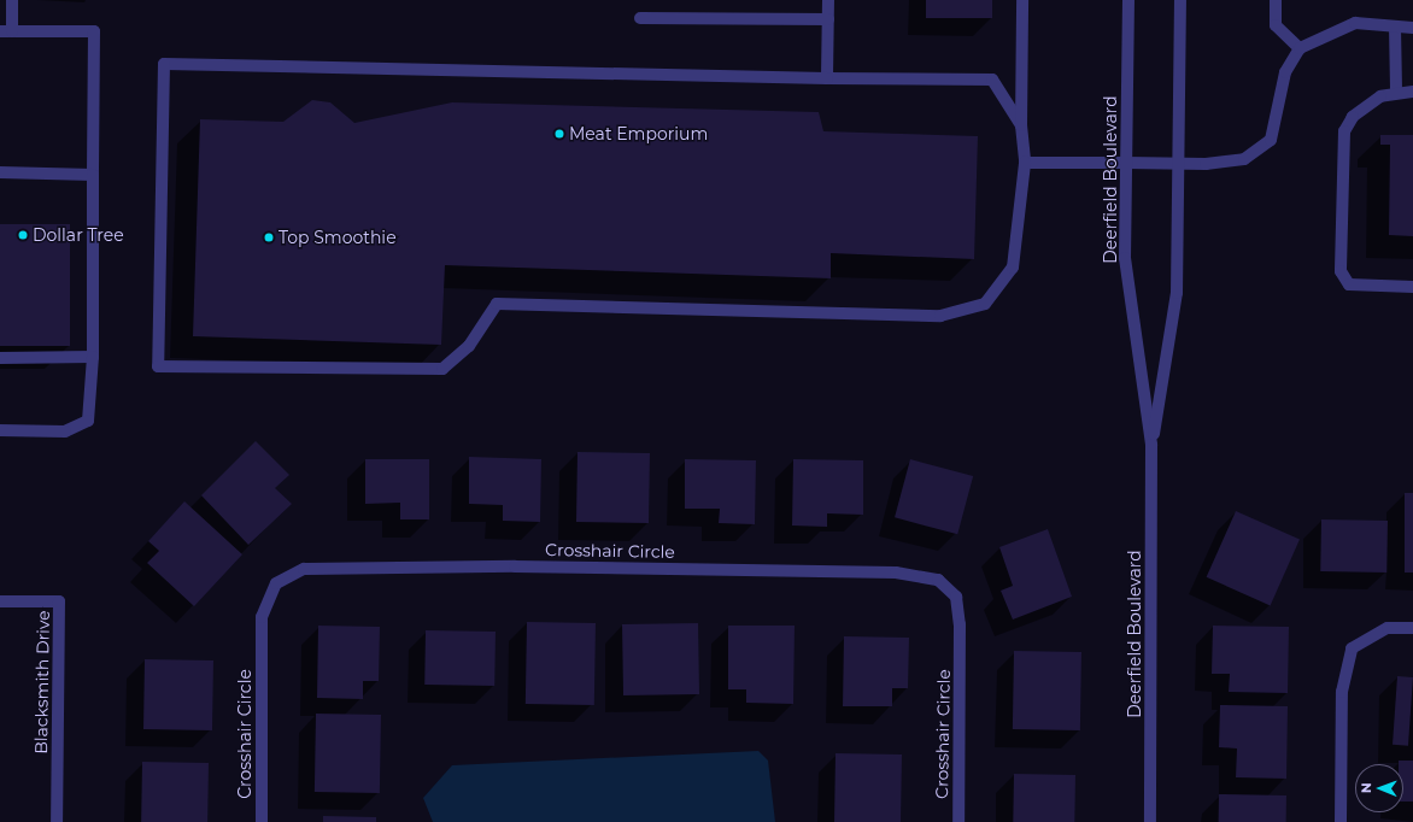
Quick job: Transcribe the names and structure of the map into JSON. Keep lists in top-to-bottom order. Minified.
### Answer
{"streets":{"street":["Deerfield Boulevard","Crosshair Circle","Blacksmith Drive"]},"places":["Meat Emporium","Dollar Tree","Top Smoothie"],"north":"left"}
